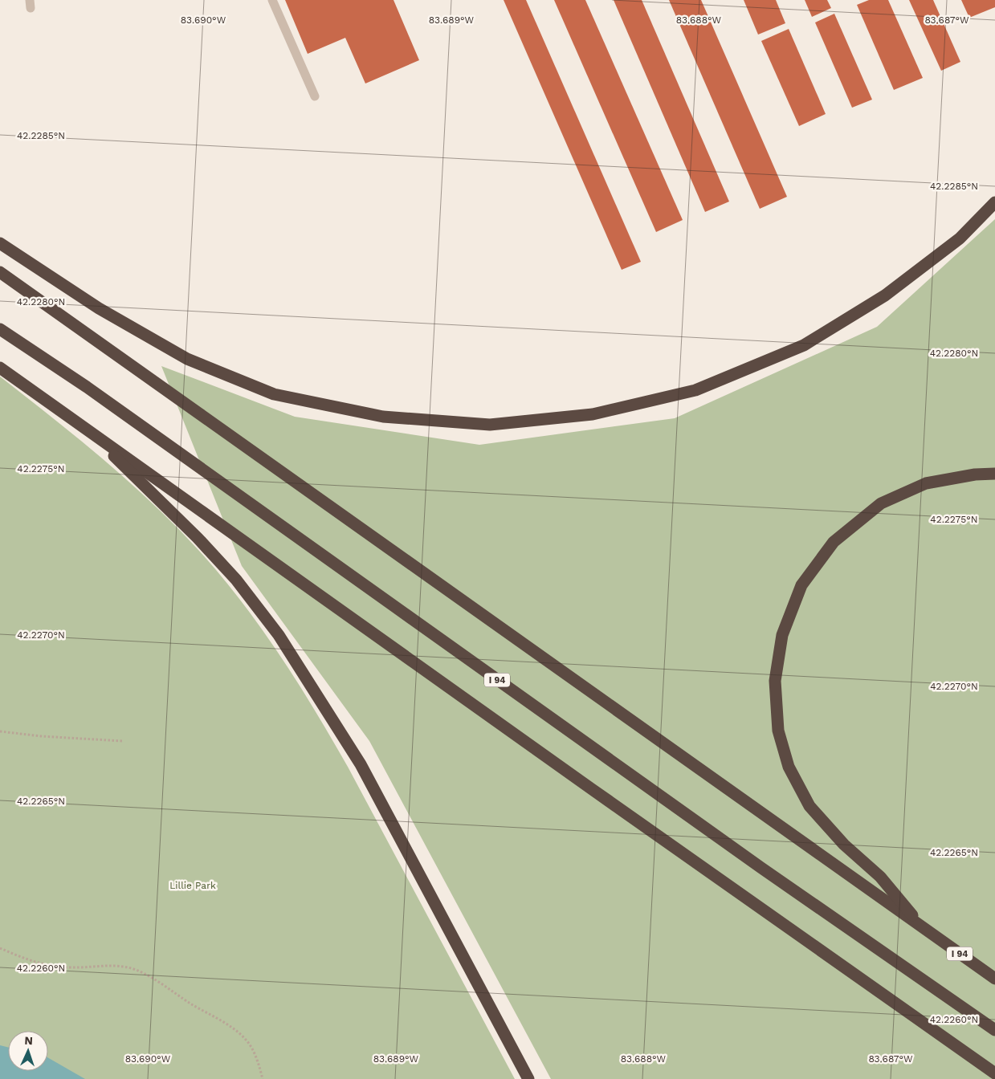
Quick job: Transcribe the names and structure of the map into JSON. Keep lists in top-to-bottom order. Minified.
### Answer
{"streets":{"highway":["I 94"]},"parks":["Lillie Park"],"north":"top","coordinates":["83.690°W","83.689°W","83.688°W","83.687°W","42.2285°N","42.2280°N","42.2275°N","42.2270°N","42.2265°N","42.2260°N"]}
